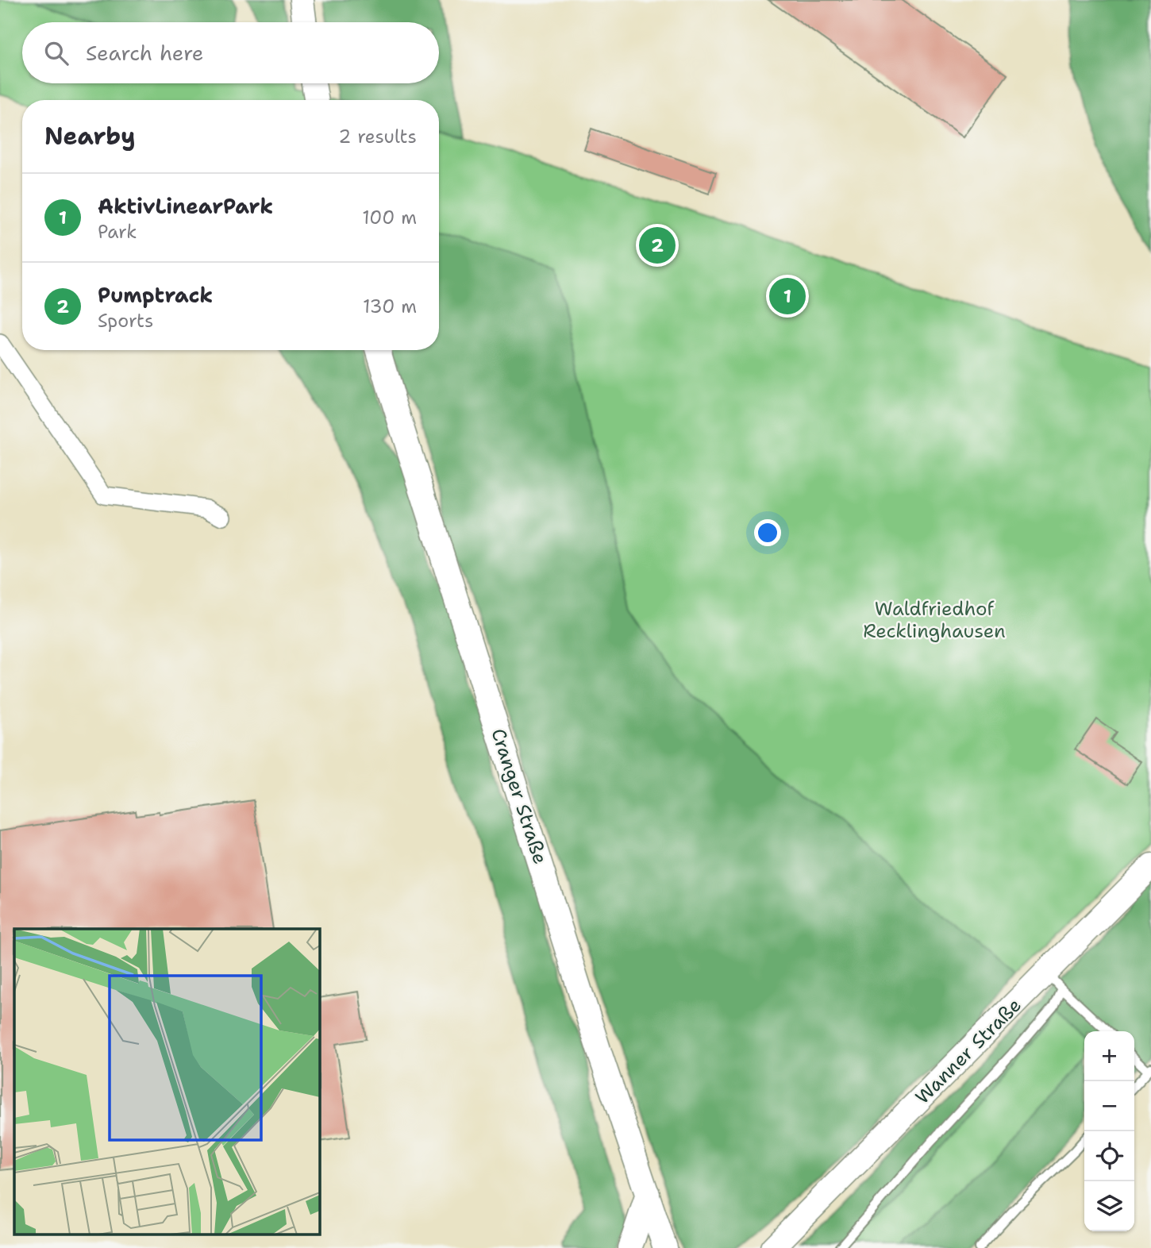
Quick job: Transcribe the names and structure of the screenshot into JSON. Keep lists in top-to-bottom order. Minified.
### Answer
{"streets":{"main road":["Cranger Straße","Wanner Straße"]},"parks":["Waldfriedhof Recklinghausen"],"page":{"search":"Search here","heading":["Nearby","2 results"],"list":[{"mark":"1","name":"AktivLinearPark","note":"Park","value":"100 m"},{"mark":"2","name":"Pumptrack","note":"Sports","value":"130 m"}],"pins":["2","1"],"map_buttons":["+","−"]}}
